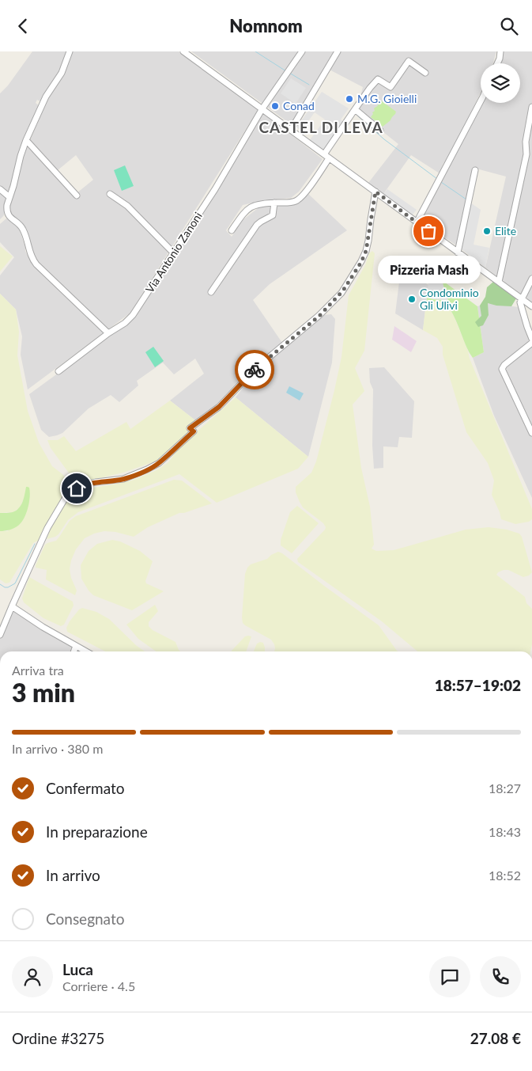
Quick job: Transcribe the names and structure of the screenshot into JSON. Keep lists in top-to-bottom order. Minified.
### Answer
{"streets":{"street":["Via Antonio Zanoni"]},"districts":["CASTEL DI LEVA"],"places":["M.G. Gioielli","Conad","Pizzeria Mash","Elite","Condominio Gli Ulivi"],"page":{"header":"Nomnom","bubble":"Pizzeria Mash","heading":["3 min","Arriva tra","18:57–19:02"],"panel":["Luca","Corriere · 4.5","Ordine #3275","27.08 €"],"bar":"In arrivo · 380 m","list":[["Confermato","18:27"],["In preparazione","18:43"],["In arrivo","18:52"],"Consegnato"]}}
